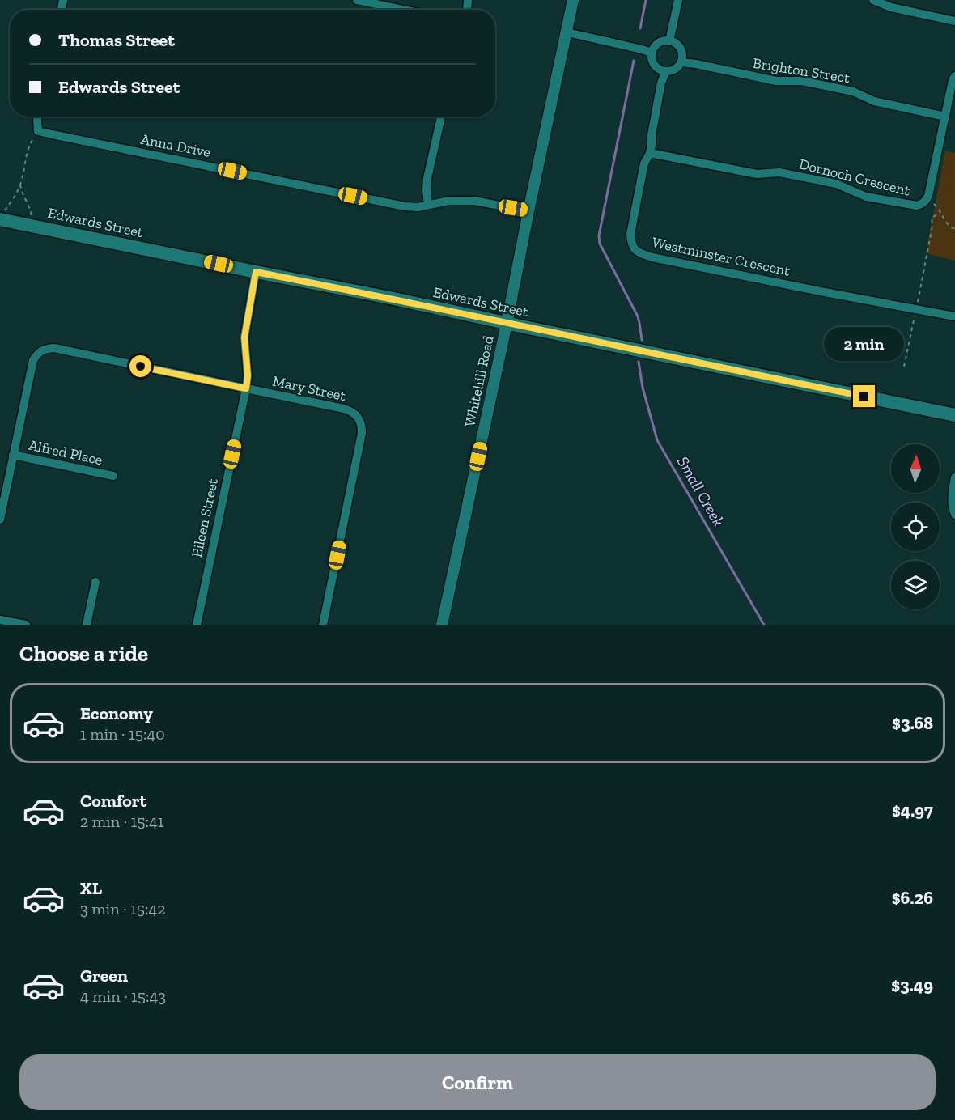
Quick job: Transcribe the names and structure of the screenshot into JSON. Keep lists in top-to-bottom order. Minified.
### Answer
{"streets":{"main road":["Edwards Street"],"street":["Brighton Street","Anna Drive","Dornoch Crescent","Westminster Crescent","Whitehill Road","Mary Street","Alfred Place","Eileen Street"]},"crossings":[["Brighton Street","Dornoch Crescent"],["Brighton Street","Westminster Crescent"],["Anna Drive","Whitehill Road"],["Dornoch Crescent","Westminster Crescent"],["Edwards Street","Whitehill Road"],["Mary Street","Alfred Place"],["Mary Street","Eileen Street"]],"water":["Small Creek"],"north":"top","page":{"banner":["Thomas Street","Edwards Street"],"bubble":"2 min","heading":"Choose a ride","list":[{"name":"Economy","note":"1 min · 15:40","value":"$3.68"},{"name":"Comfort","note":"2 min · 15:41","value":"$4.97"},{"name":"XL","note":"3 min · 15:42","value":"$6.26"},{"name":"Green","note":"4 min · 15:43","value":"$3.49"}],"buttons":"Confirm"}}
